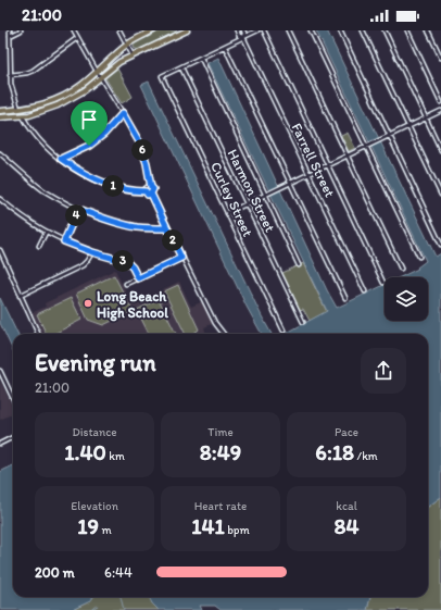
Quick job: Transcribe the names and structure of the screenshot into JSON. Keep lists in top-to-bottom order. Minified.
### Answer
{"streets":{"street":["Farrell Street","Harmon Street","Curley Street"]},"crossings":[["Harmon Street","Curley Street"]],"places":["Long Beach High School"],"page":{"status":"21:00","pins":["6","1","4","2","3"],"heading":["Evening run","21:00"],"stats":[["Distance","1.40 km"],["Time","8:49"],["Pace","6:18 /km"],["Elevation","19 m"],["Heart rate","141 bpm"],["kcal","84"]],"list":[{"name":"200 m","note":"6:44"}]}}
